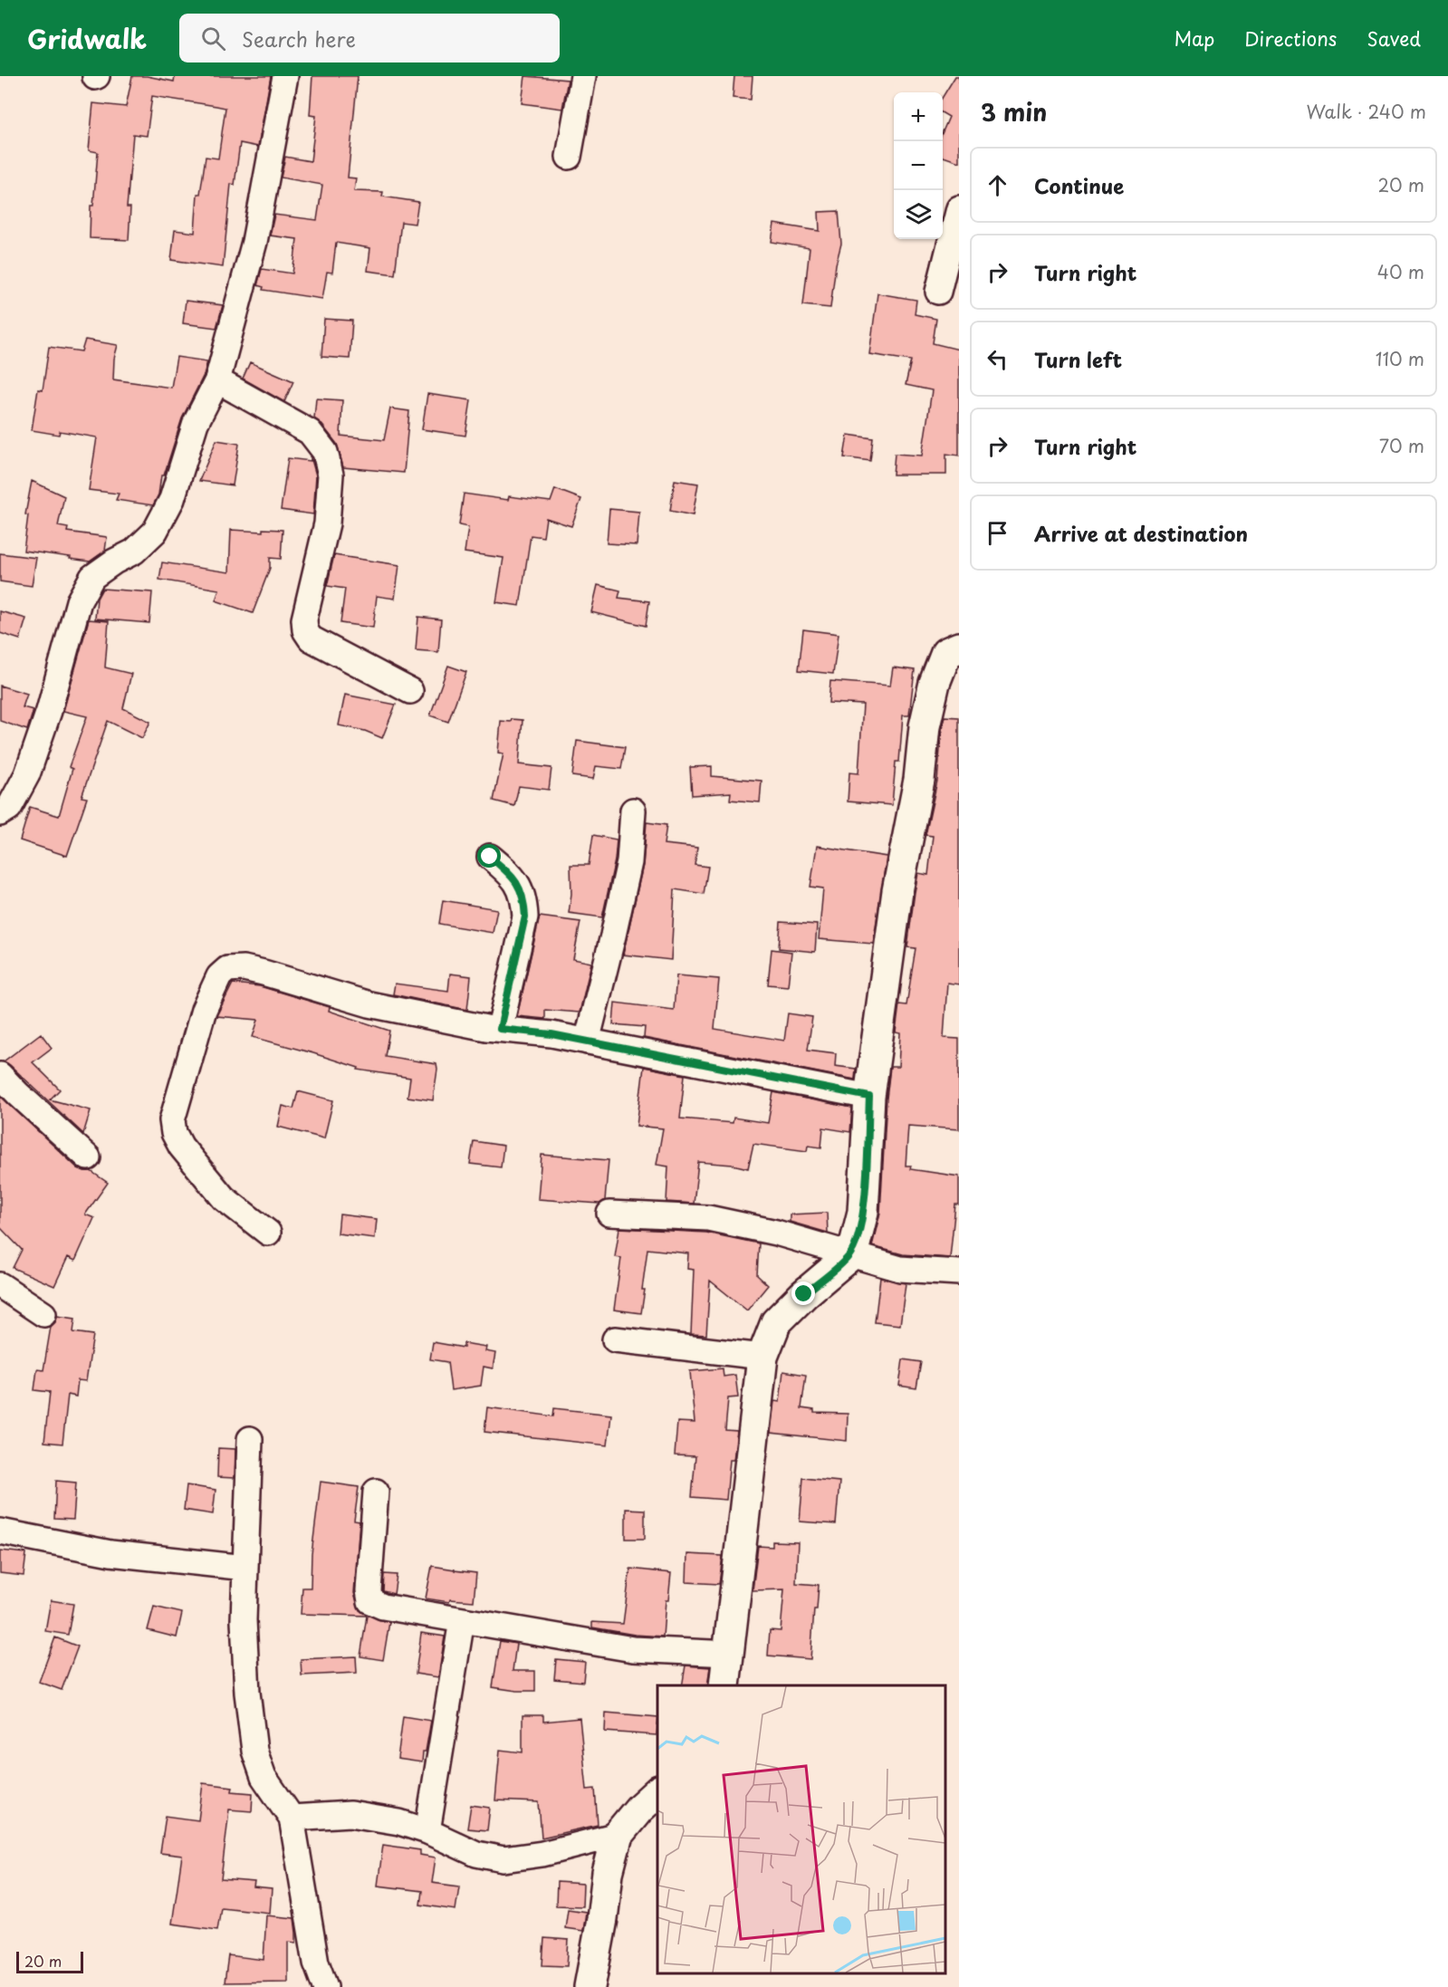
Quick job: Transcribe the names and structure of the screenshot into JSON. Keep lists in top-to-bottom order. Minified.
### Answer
{"scale_bar":"20 m","page":{"header":"Gridwalk","search":"Search here","nav":["Map","Directions","Saved"],"heading":["3 min","Walk · 240 m"],"map_buttons":["+","−"],"list":[["Continue","20 m"],["Turn right","40 m"],["Turn left","110 m"],["Turn right","70 m"],"Arrive at destination"],"scale":"20 m"}}
